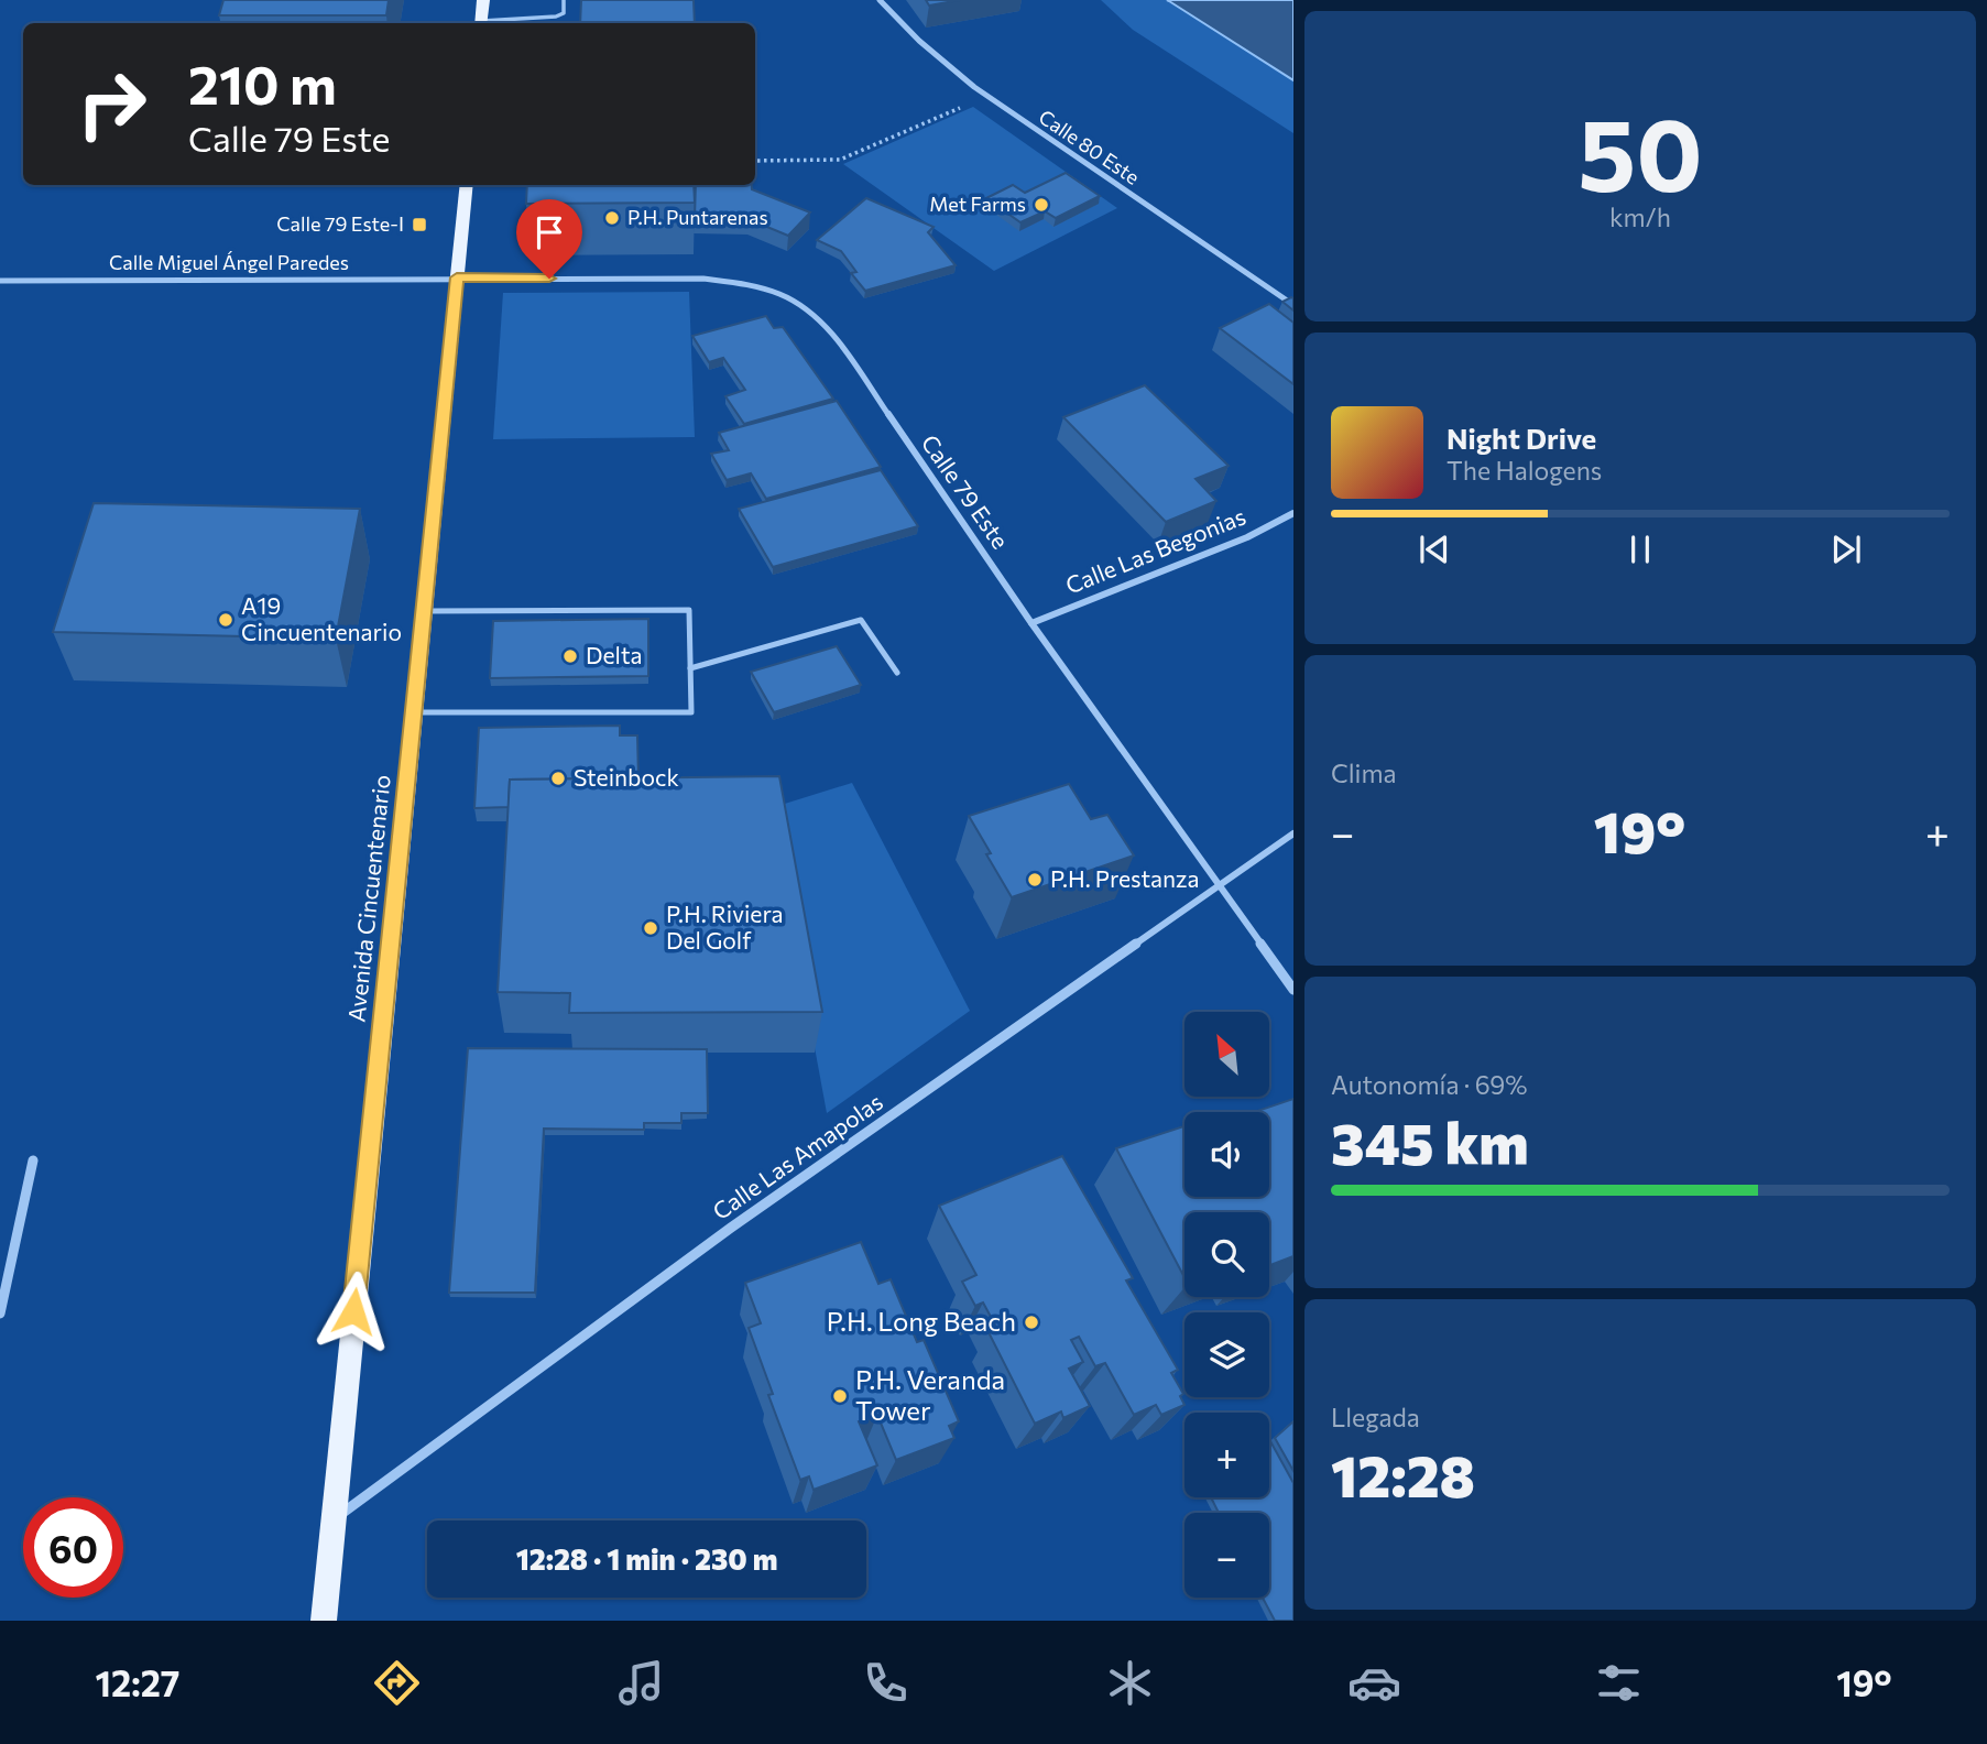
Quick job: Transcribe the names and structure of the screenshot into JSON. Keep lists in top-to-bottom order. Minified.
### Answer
{"streets":{"main road":["Avenida Cincuentenario"],"street":["Calle 80 Este","Calle Miguel Ángel Paredes","Calle 79 Este","Calle Las Begonias","Calle Las Amapolas"]},"crossings":[["Calle Miguel Ángel Paredes","Calle 79 Este"],["Calle Miguel Ángel Paredes","Avenida Cincuentenario"],["Calle 79 Este","Calle Las Begonias"],["Calle 79 Este","Avenida Cincuentenario"],["Calle 79 Este","Calle Las Amapolas"],["Avenida Cincuentenario","Calle Las Amapolas"]],"places":{"other":["Met Farms","P.H. Puntarenas","A19 Cincuentenario","Delta","Steinbock","P.H. Prestanza","P.H. Riviera Del Golf","P.H. Long Beach","P.H. Veranda Tower"],"transit":["Calle 79 Este-I"]},"north":"top left","page":{"tile":[["50","km/h"],"Clima",["Autonomía · 69%","345 km"],["Llegada","12:28"]],"turn":["210 m","Calle 79 Este"],"song":["Night Drive","The Halogens"],"heat":["−","19°","+"],"map_buttons":["+","−"],"limit":"60","trip":"12:28 · 1 min · 230 m","tabs":["12:27","19°"]}}
